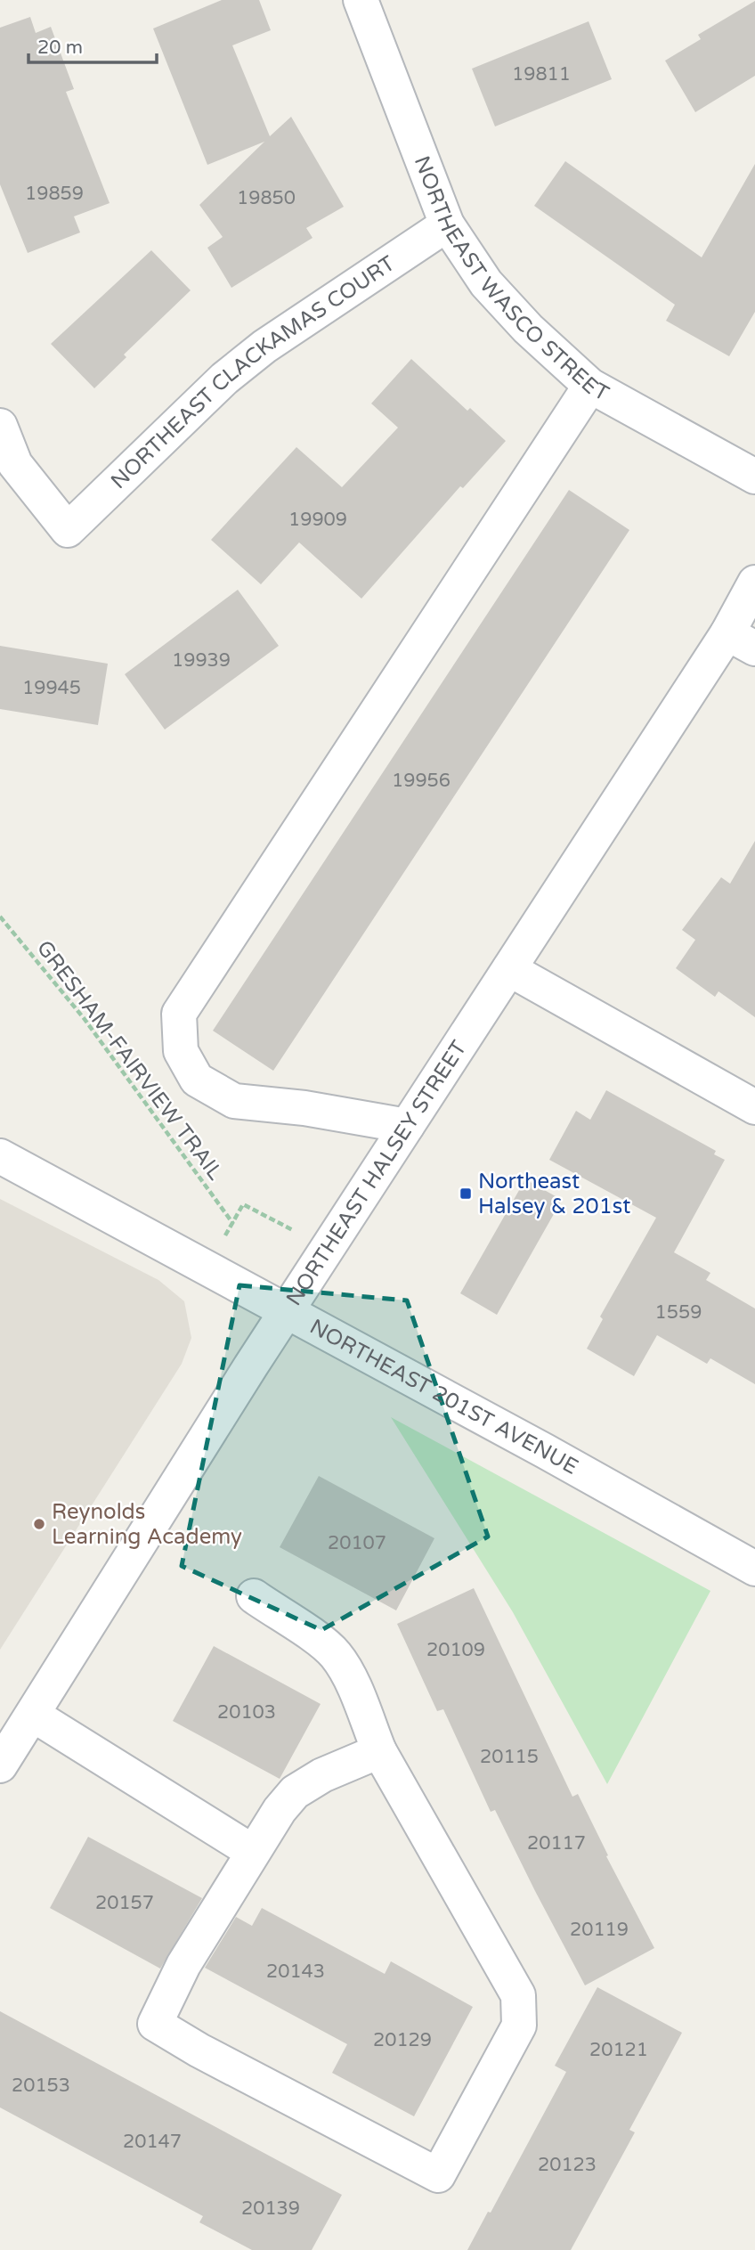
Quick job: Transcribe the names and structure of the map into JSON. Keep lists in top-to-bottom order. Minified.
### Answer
{"streets":{"street":["NORTHEAST WASCO STREET","NORTHEAST CLACKAMAS COURT","NORTHEAST HALSEY STREET","NORTHEAST 201ST AVENUE"],"path":["GRESHAM-FAIRVIEW TRAIL"]},"crossings":[["NORTHEAST WASCO STREET","NORTHEAST CLACKAMAS COURT"],["NORTHEAST HALSEY STREET","NORTHEAST 201ST AVENUE"]],"places":{"transit":["Northeast Halsey & 201st"],"other":["Reynolds Learning Academy"]},"house_numbers":["19811","19859","19850","19909","19939","19945","19956","1559","20107","20109","20103","20115","20117","20157","20119","20143","20129","20121","20153","20147","20123","20139"],"scale_bar":"20 m"}
